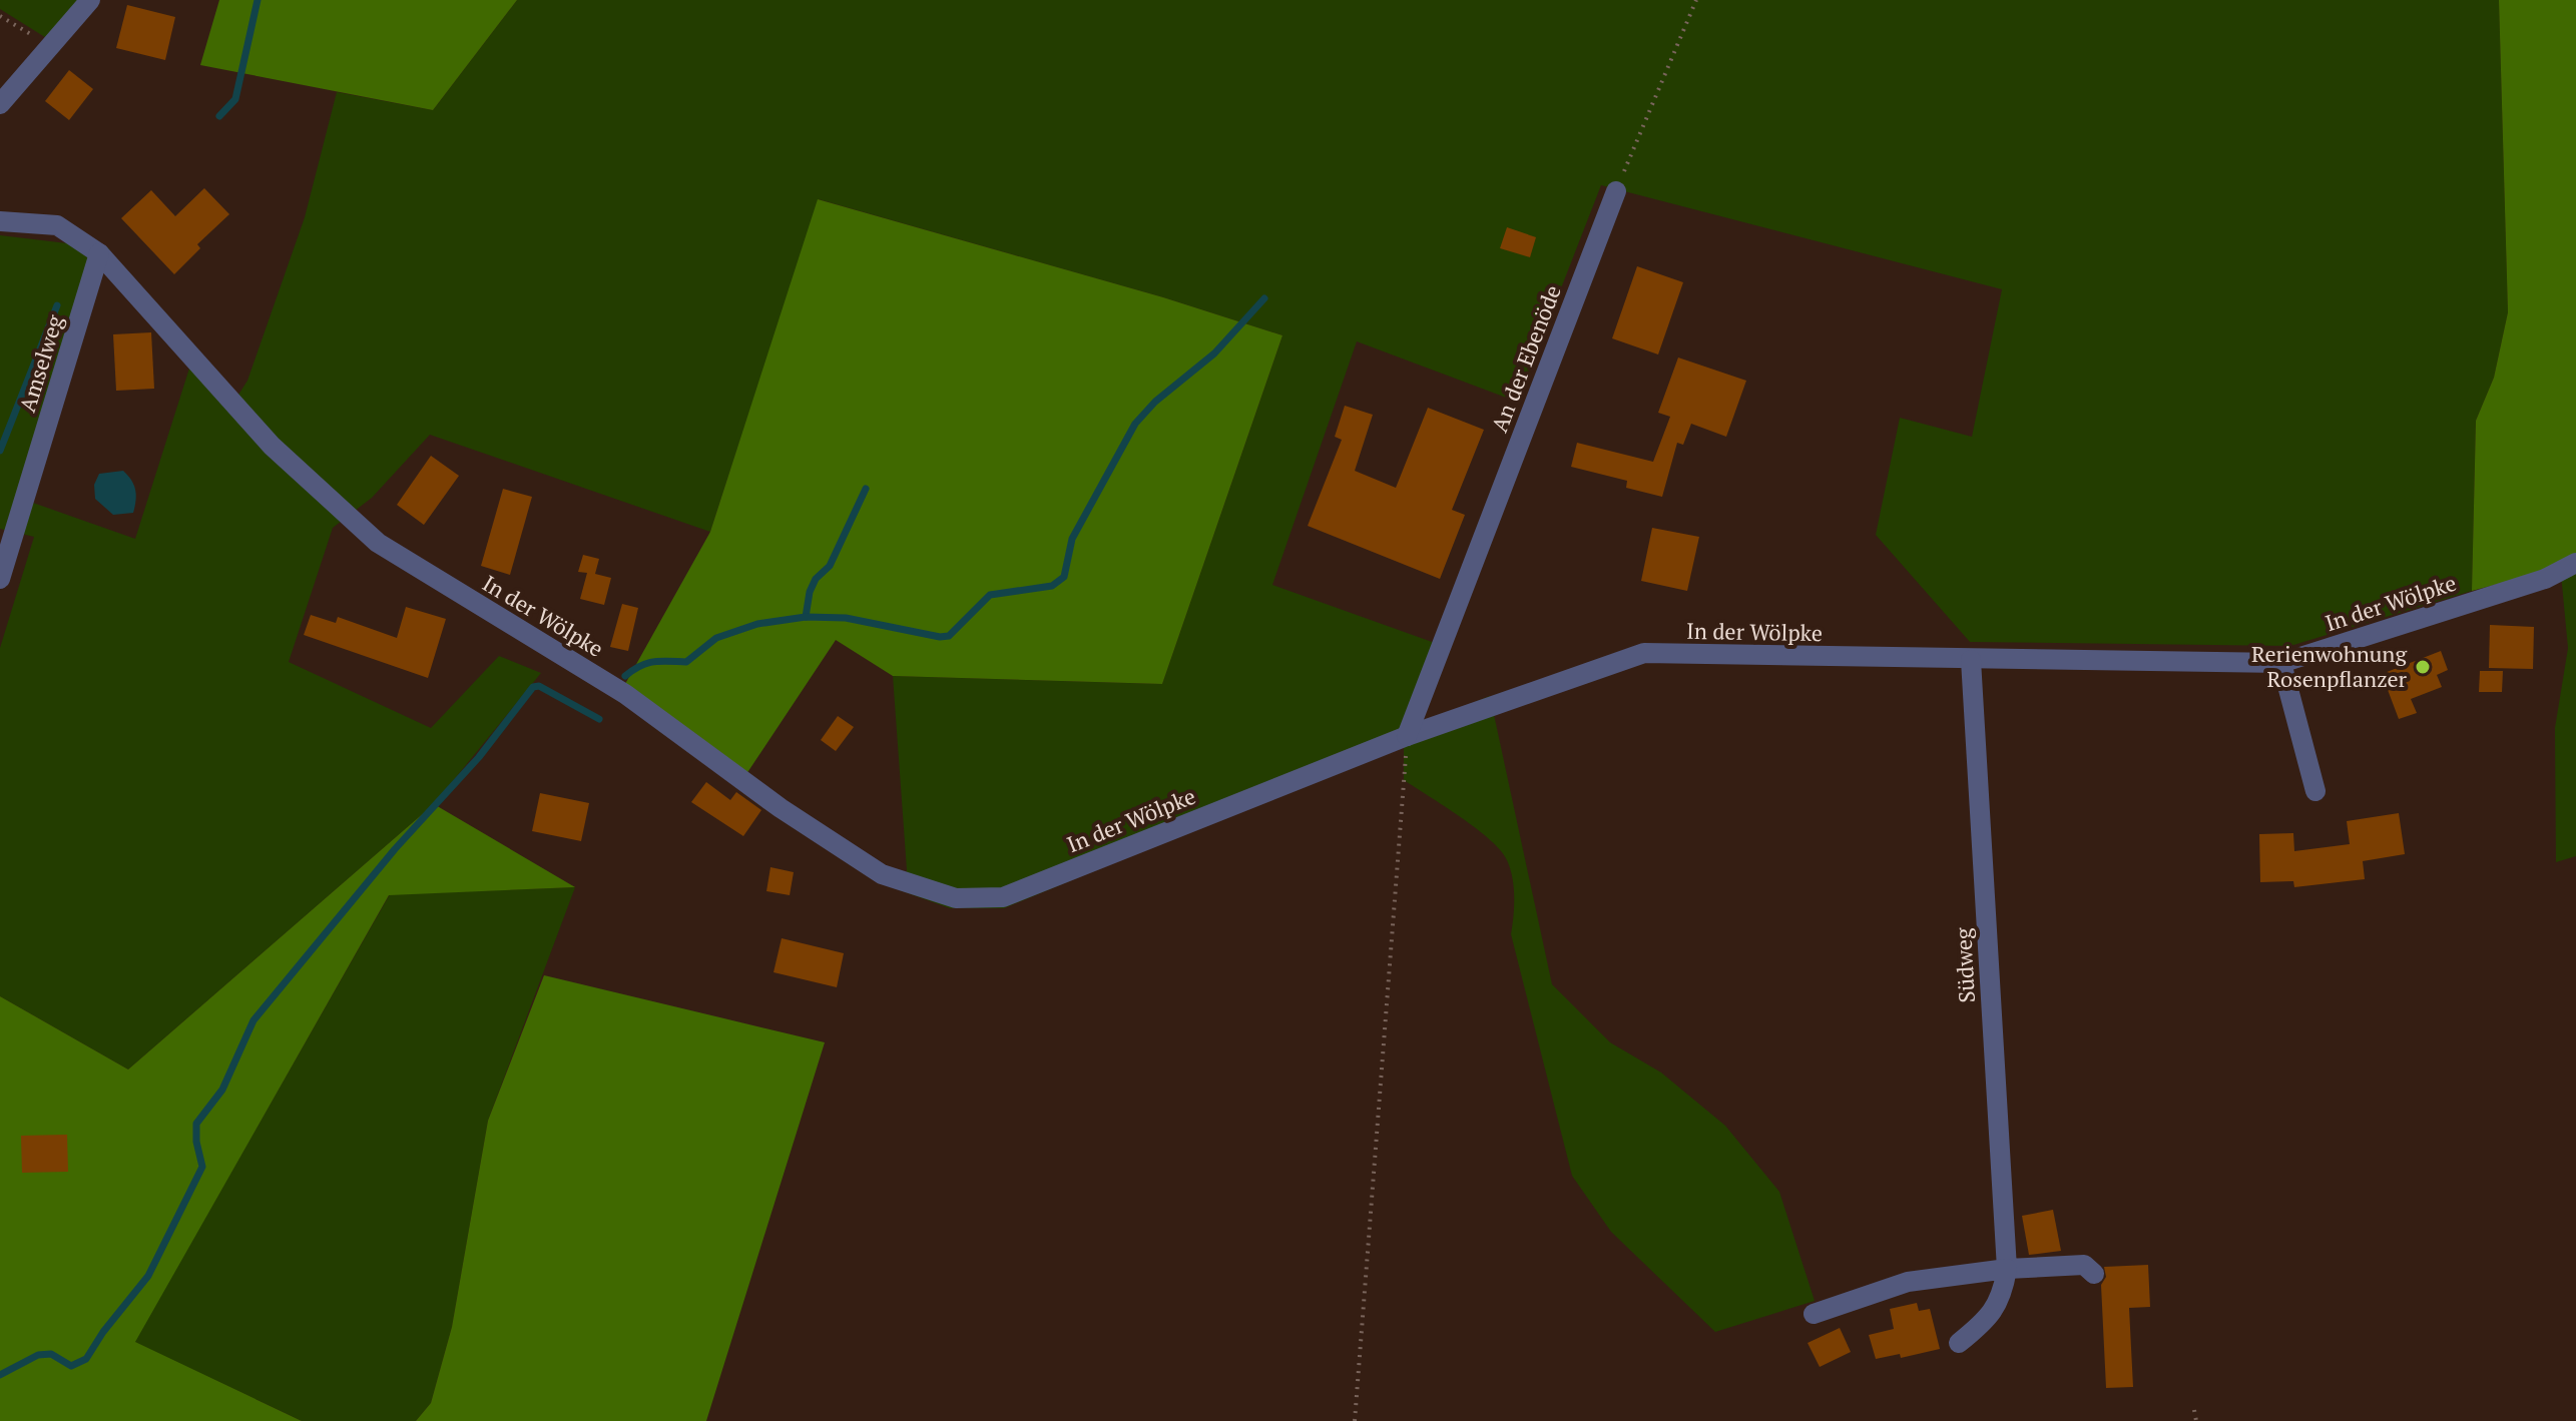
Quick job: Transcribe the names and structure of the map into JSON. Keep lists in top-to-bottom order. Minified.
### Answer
{"streets":{"street":["An der Ebenöde","Amselweg","In der Wölpke","Südweg"]},"crossings":[["An der Ebenöde","In der Wölpke"],["Amselweg","In der Wölpke"],["In der Wölpke","Südweg"]],"places":["Rerienwohnung Rosenpflanzer"]}
